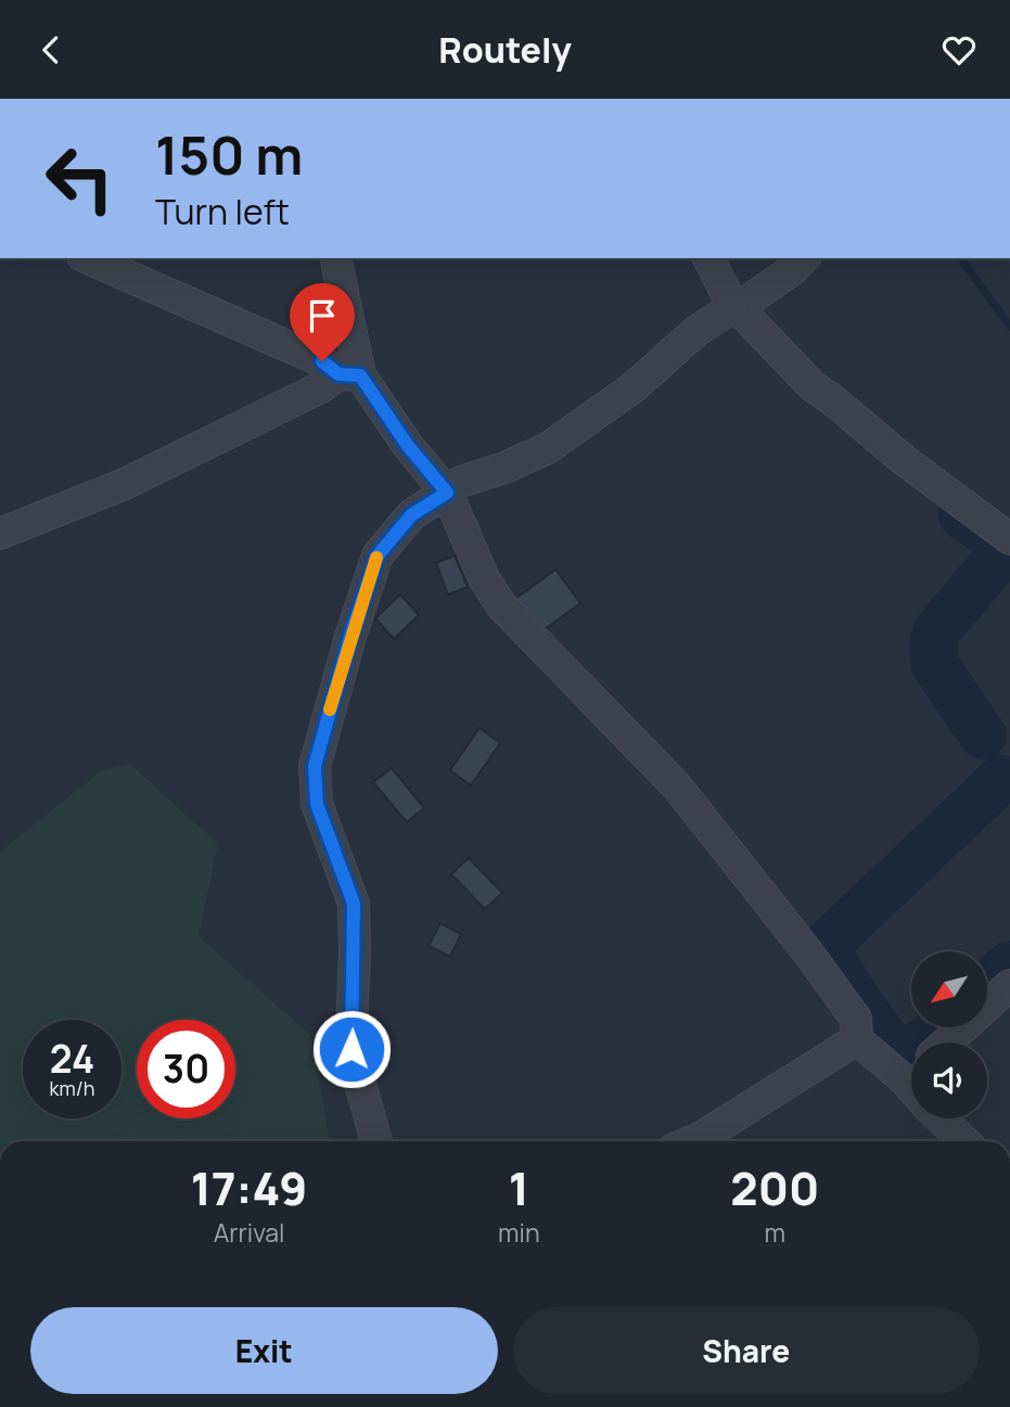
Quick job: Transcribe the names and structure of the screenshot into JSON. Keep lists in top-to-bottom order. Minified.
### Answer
{"north":"bottom left","page":{"header":"Routely","turn":["150 m","Turn left"],"speed":"24 km/h","limit":"30","eta":["17:49","Arrival","1","min","200","m"],"buttons":["Exit","Share"]}}
